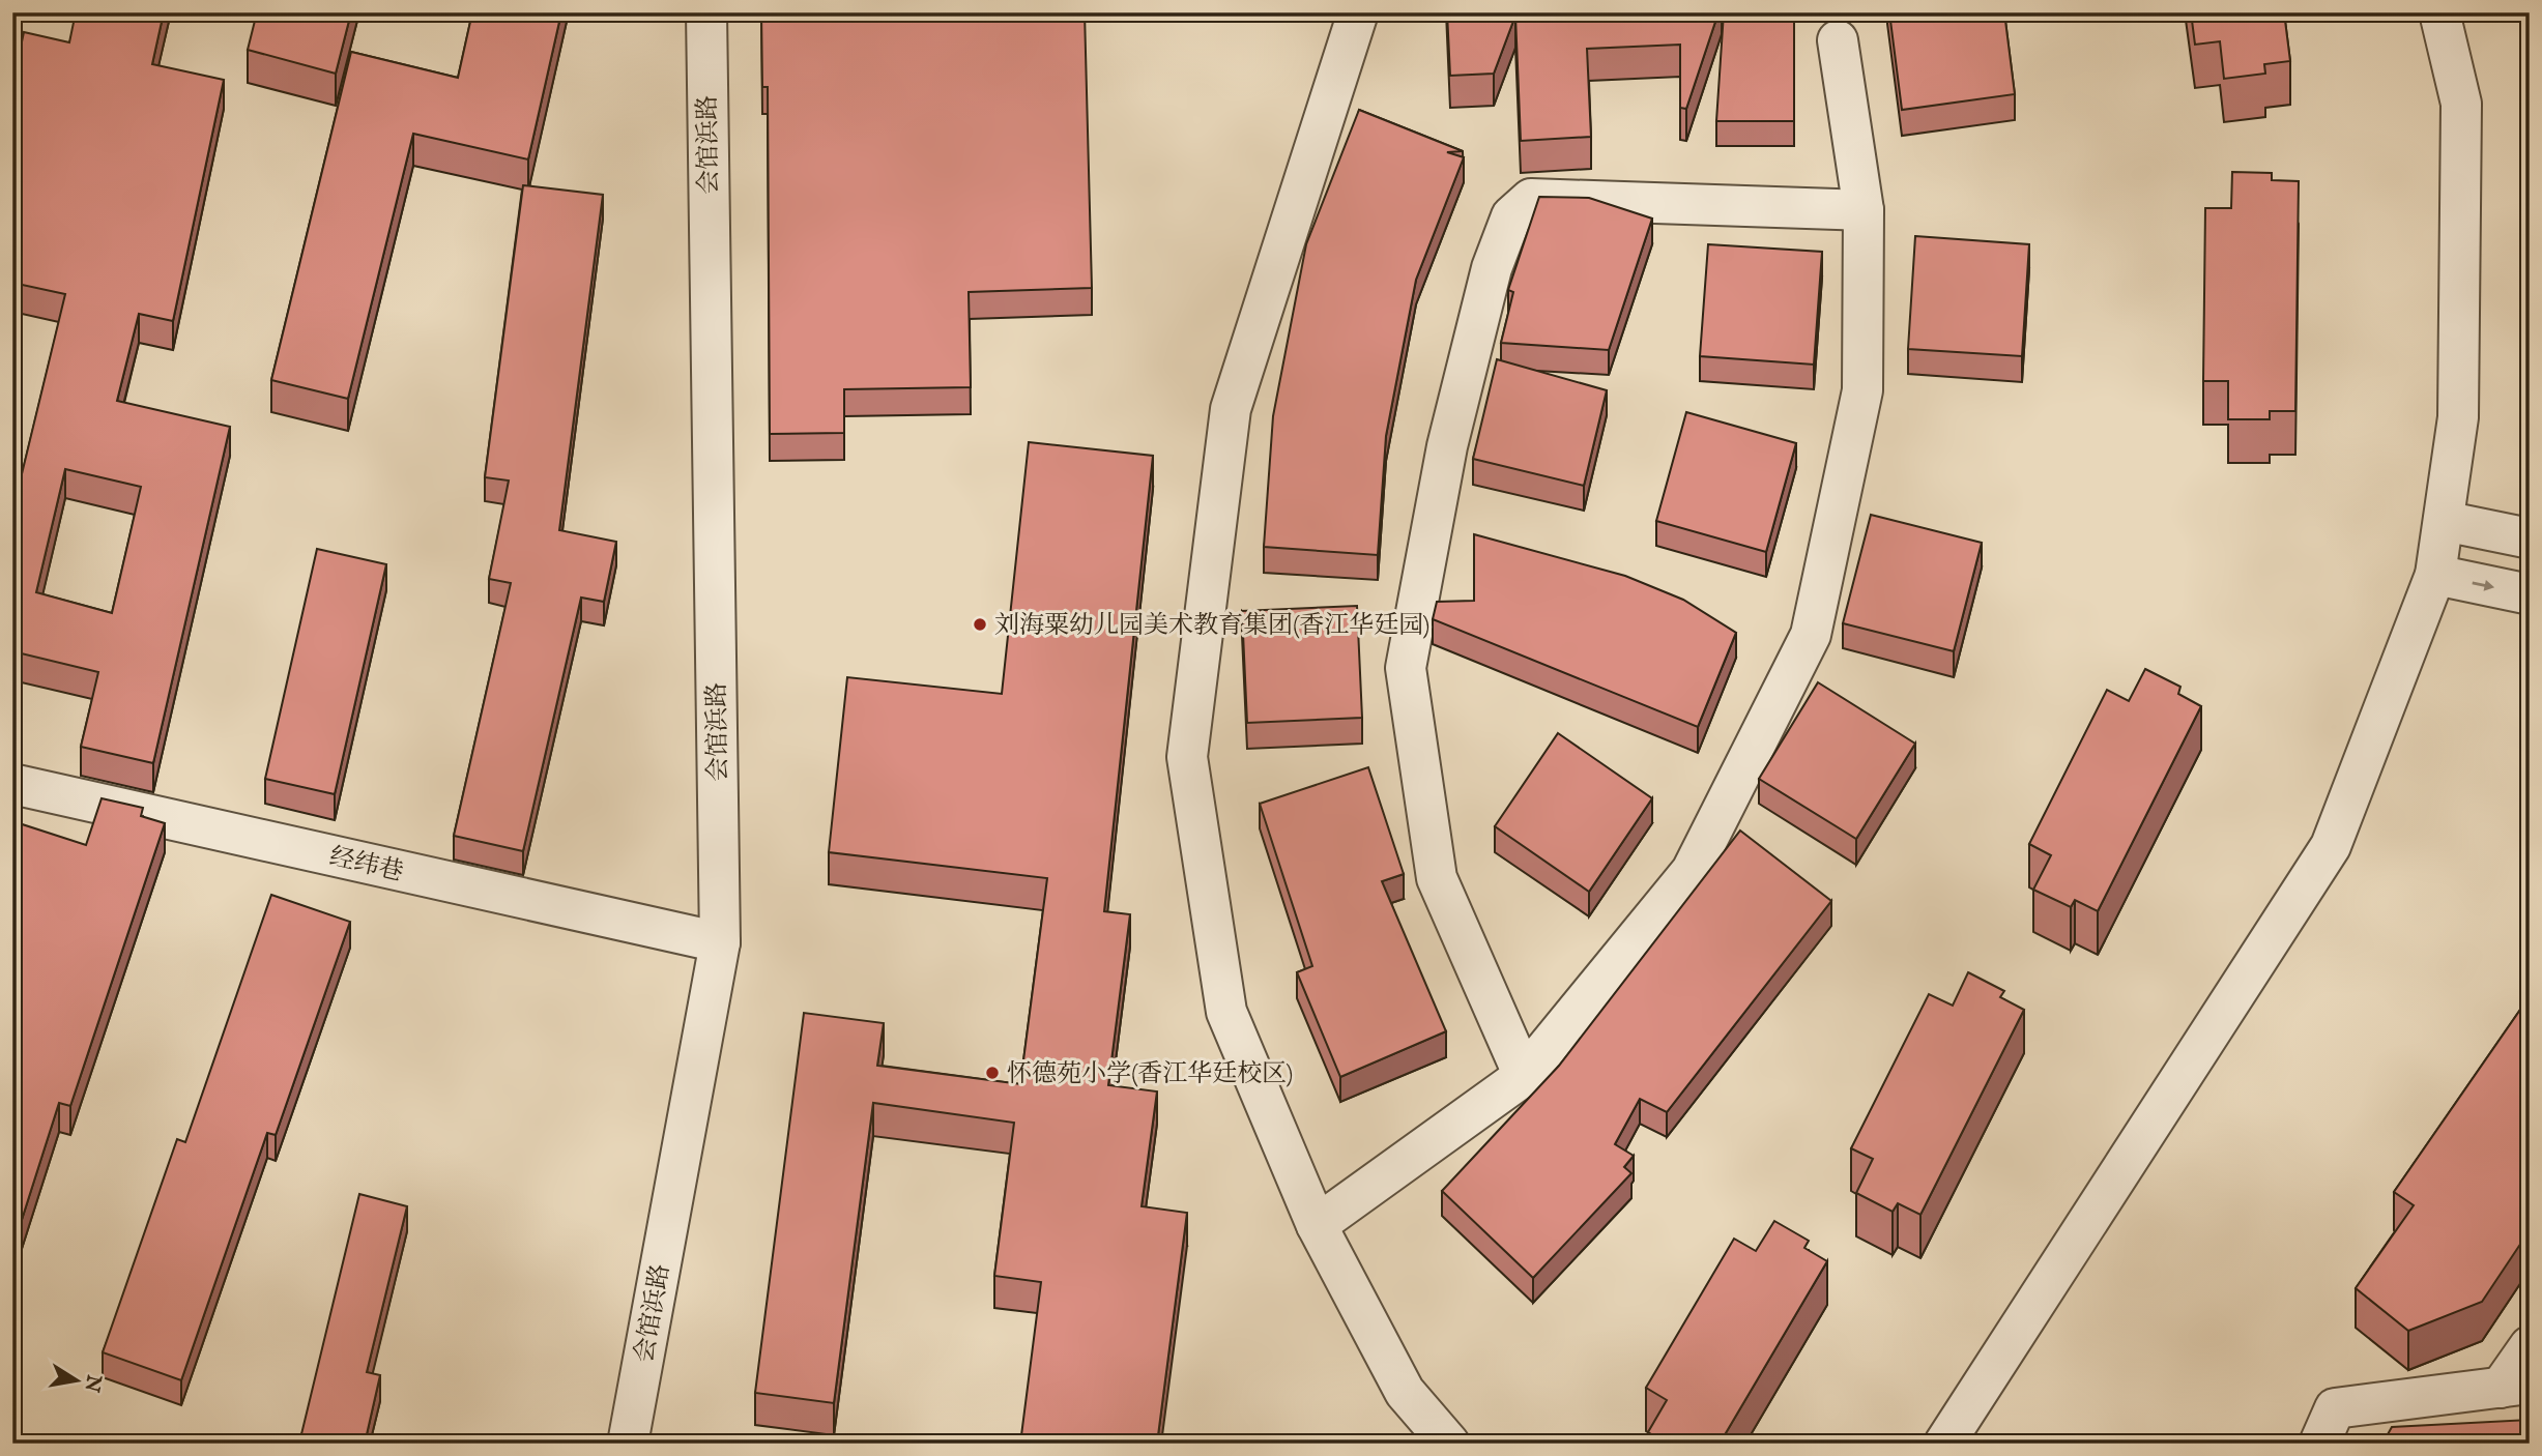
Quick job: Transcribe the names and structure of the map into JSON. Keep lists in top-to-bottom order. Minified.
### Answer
{"streets":{"street":["会馆浜路","经纬巷"]},"crossings":[["会馆浜路","经纬巷"]],"places":["刘海粟幼儿园美术教育集团(香江华廷园)","怀德苑小学(香江华廷校区)"],"north":"right"}
